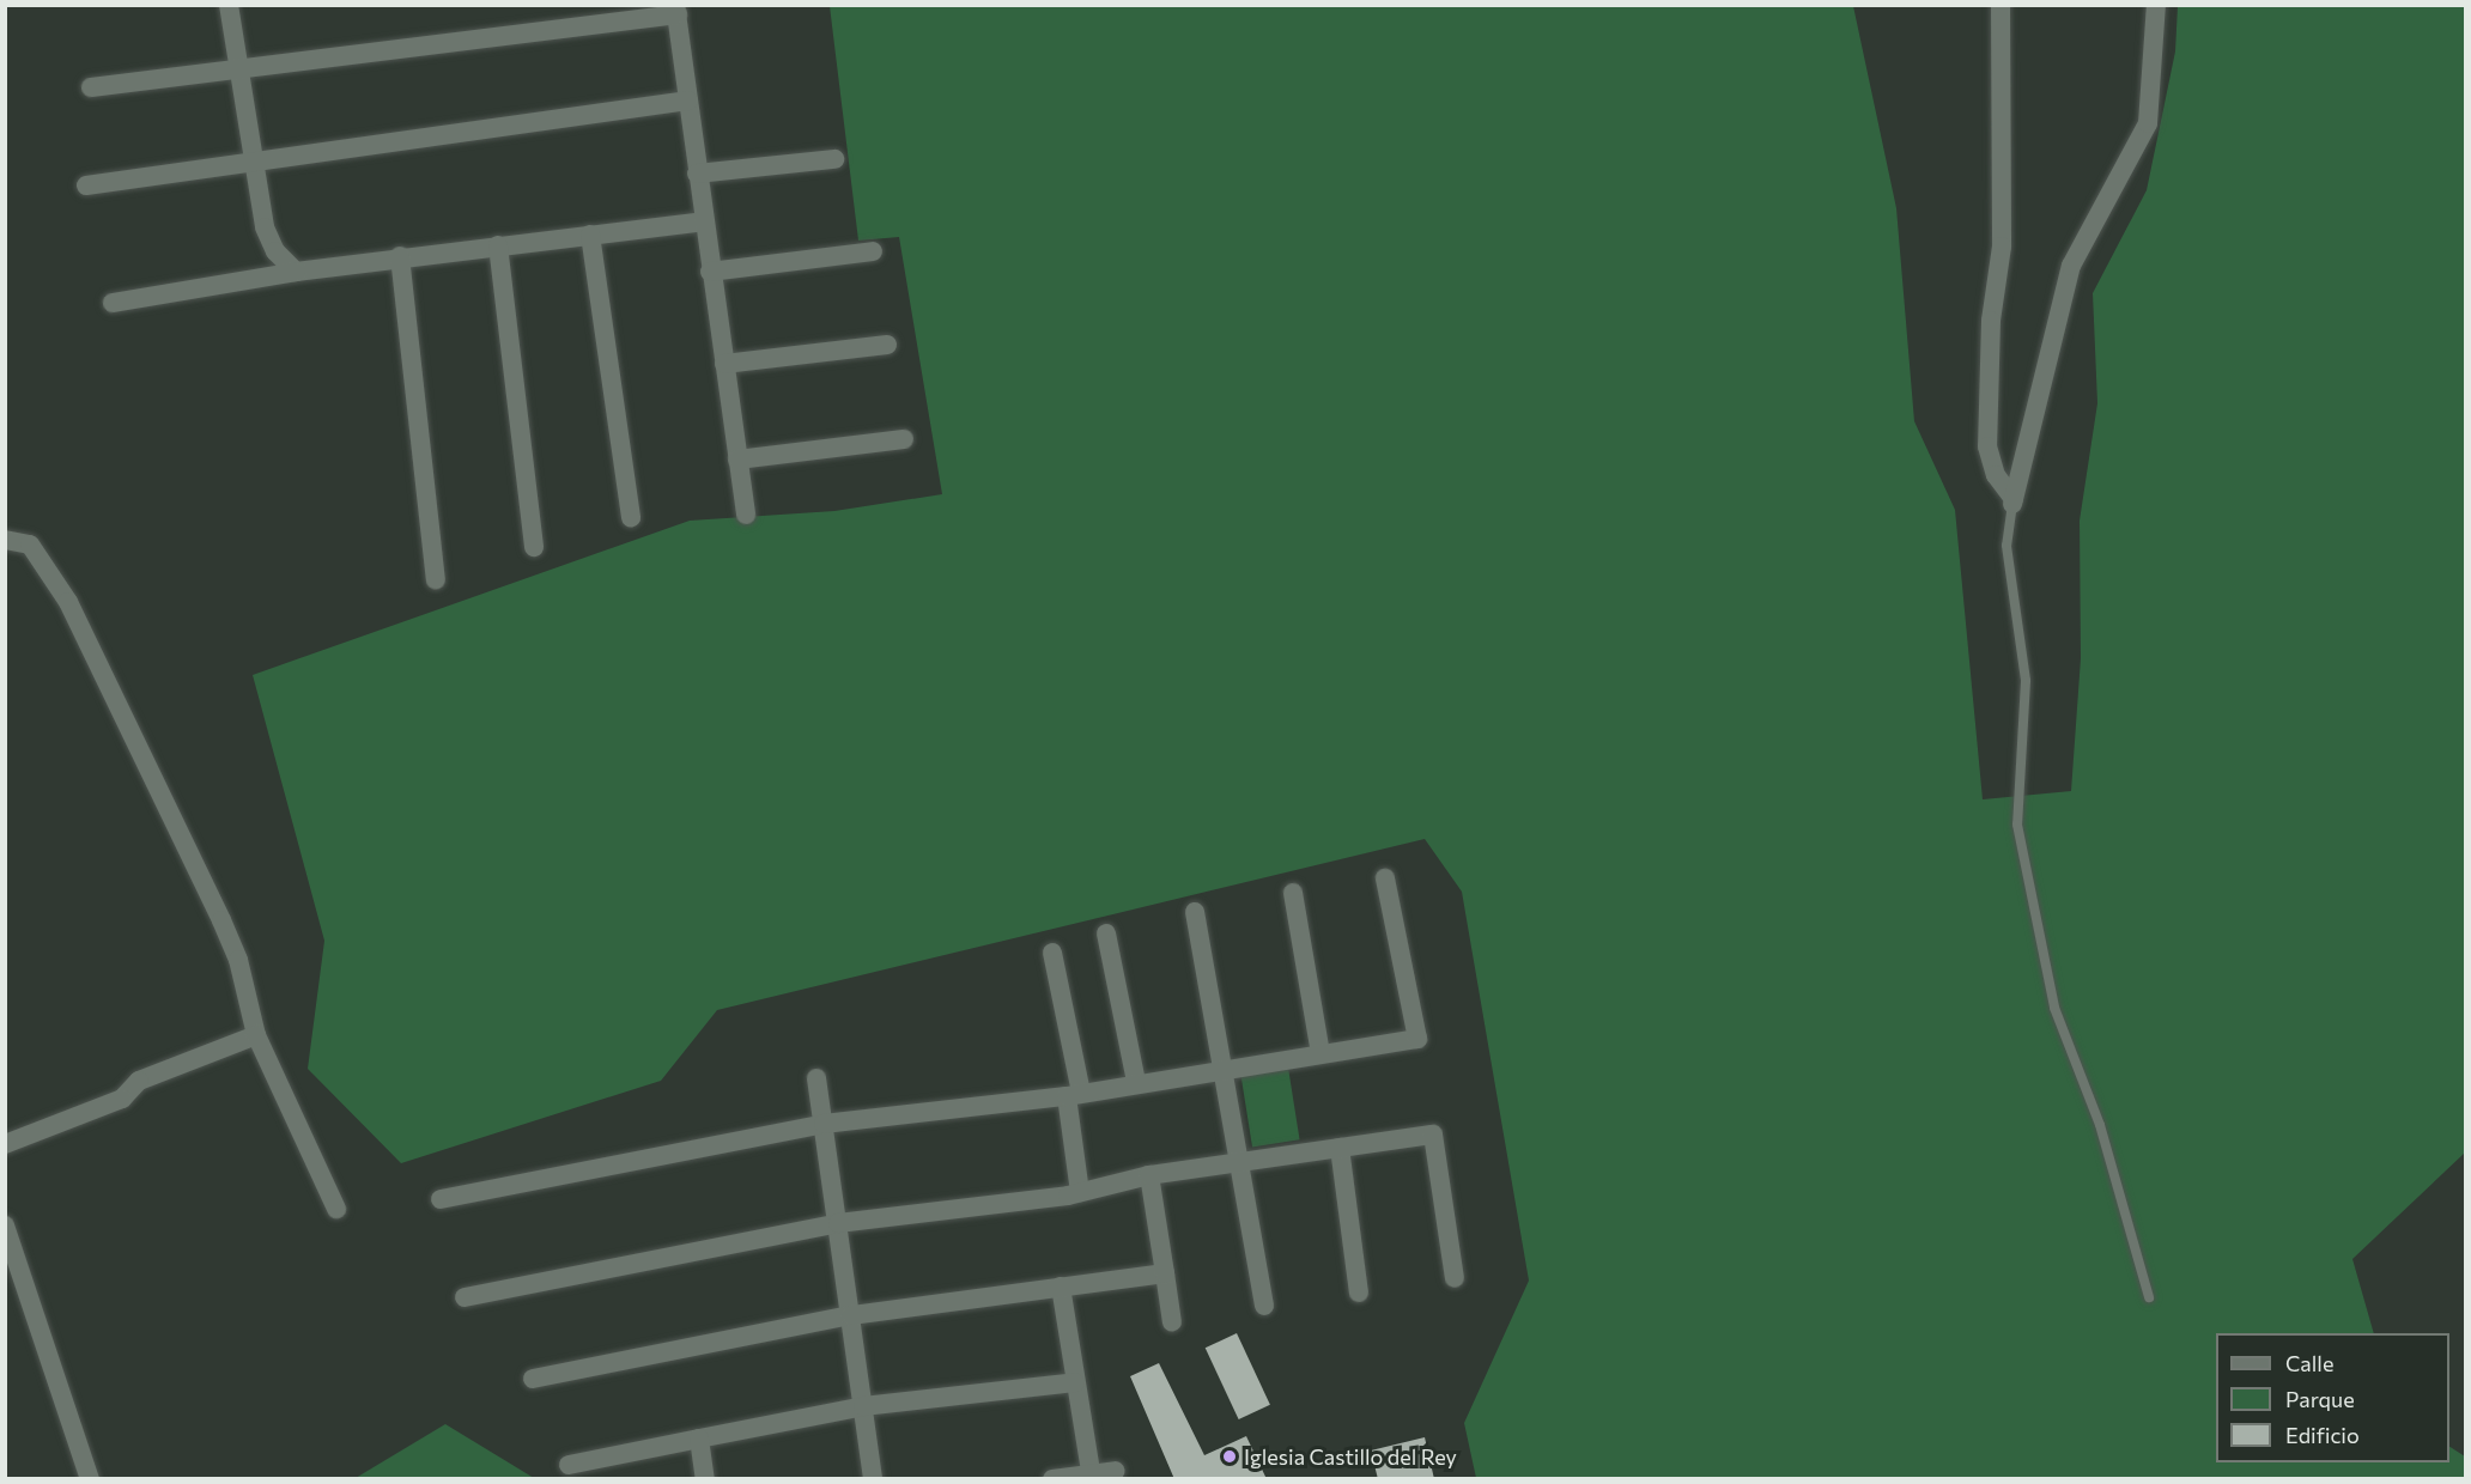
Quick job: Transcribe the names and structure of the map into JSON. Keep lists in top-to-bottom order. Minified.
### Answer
{"places":["Iglesia Castillo del Rey"],"legend":["Calle","Parque","Edificio"]}
